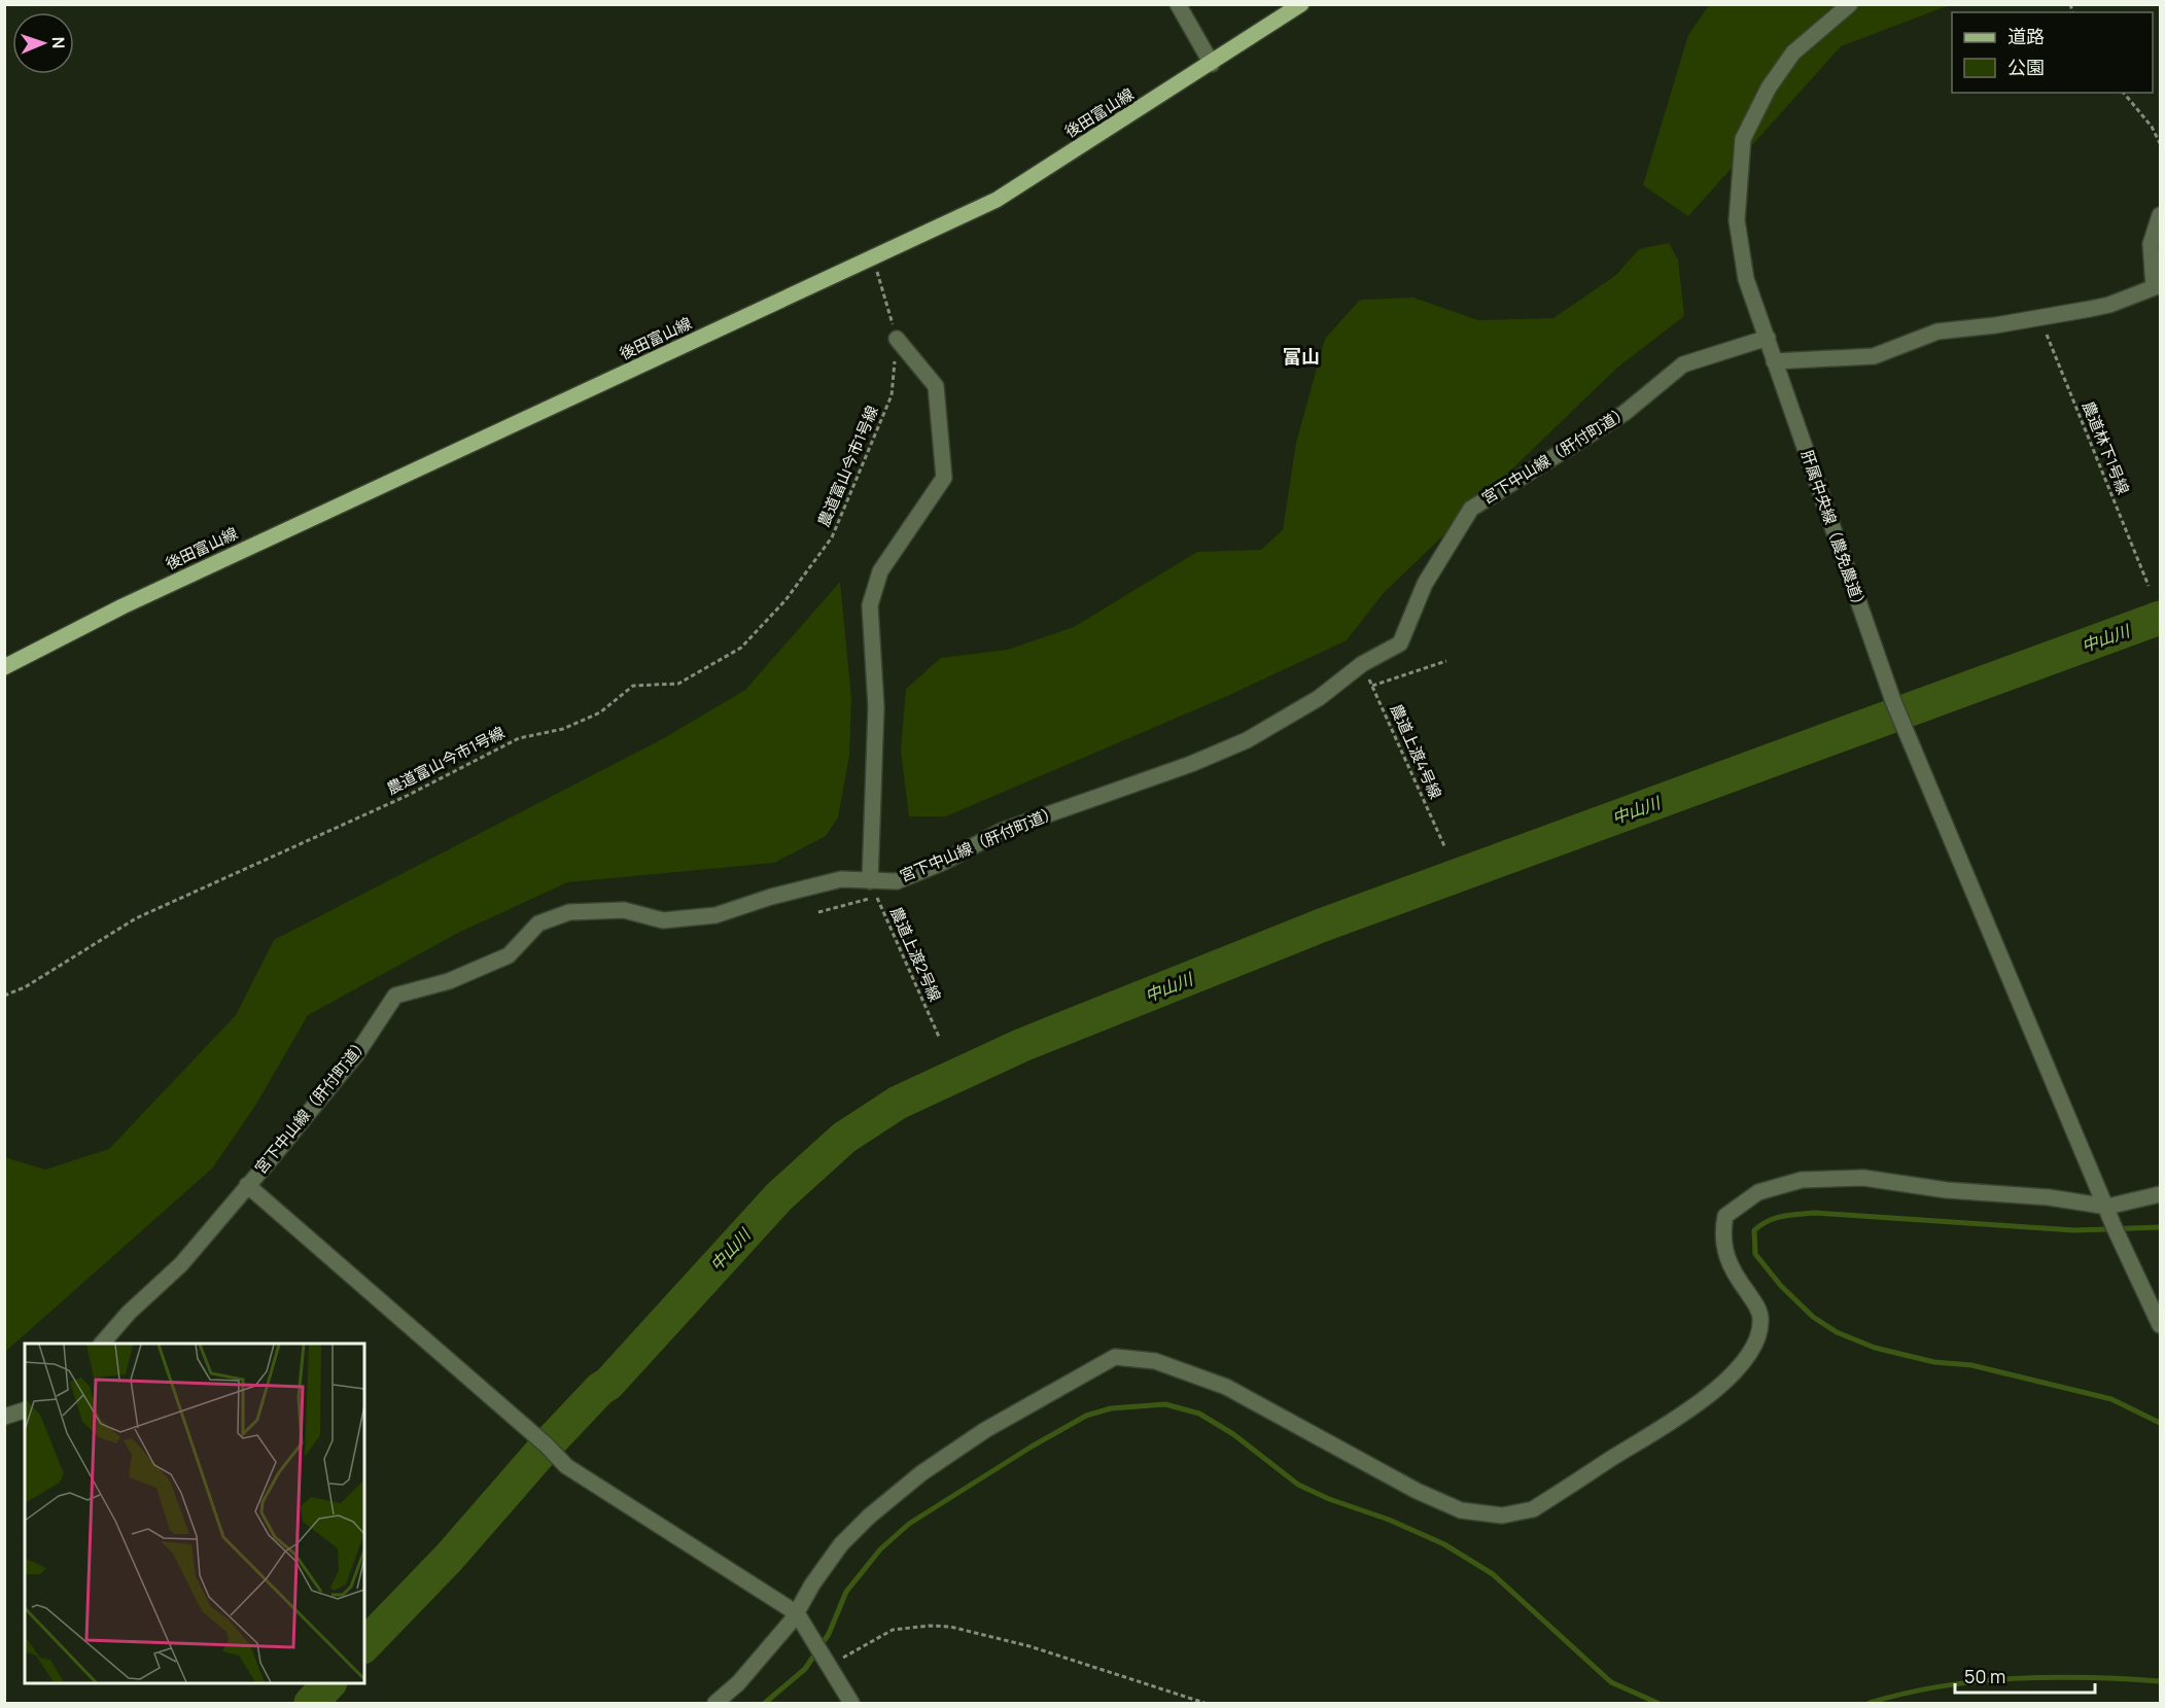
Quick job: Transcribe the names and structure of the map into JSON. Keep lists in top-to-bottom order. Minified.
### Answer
{"streets":{"main road":["後田富山線"],"street":["宮下中山線（肝付町道）","肝属中央線（農免農道）"],"path":["農道林下1号線","農道富山今市1号線","農道上渡4号線","農道上渡2号線"]},"crossings":[["後田富山線","農道富山今市1号線"],["宮下中山線（肝付町道）","肝属中央線（農免農道）"],["宮下中山線（肝付町道）","農道上渡4号線"],["宮下中山線（肝付町道）","農道上渡2号線"]],"districts":["富山"],"water":["中山川"],"legend":["道路","公園"],"scale_bar":"50 m","north":"right"}
